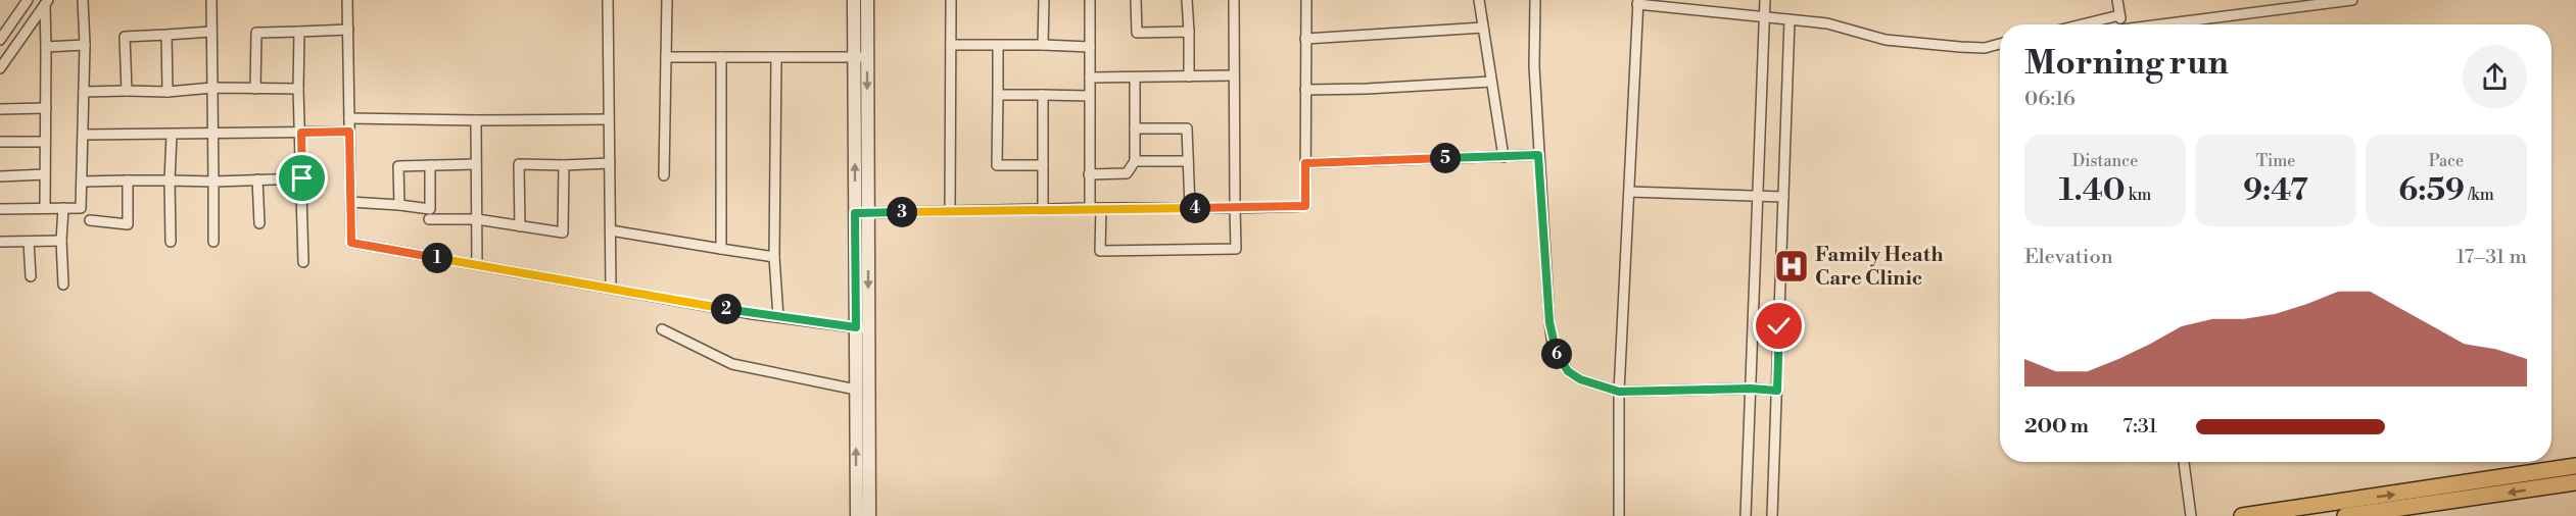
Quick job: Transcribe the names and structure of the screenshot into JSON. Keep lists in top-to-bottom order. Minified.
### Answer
{"places":{"hospital":["Family Heath Care Clinic"]},"page":{"heading":["Morning run","06:16"],"stats":[["Distance","1.40 km"],["Time","9:47"],["Pace","6:59 /km"]],"pins":["5","4","3","1","2","6"],"chart":["Elevation","17–31 m"],"list":[{"name":"200 m","note":"7:31"}]}}
